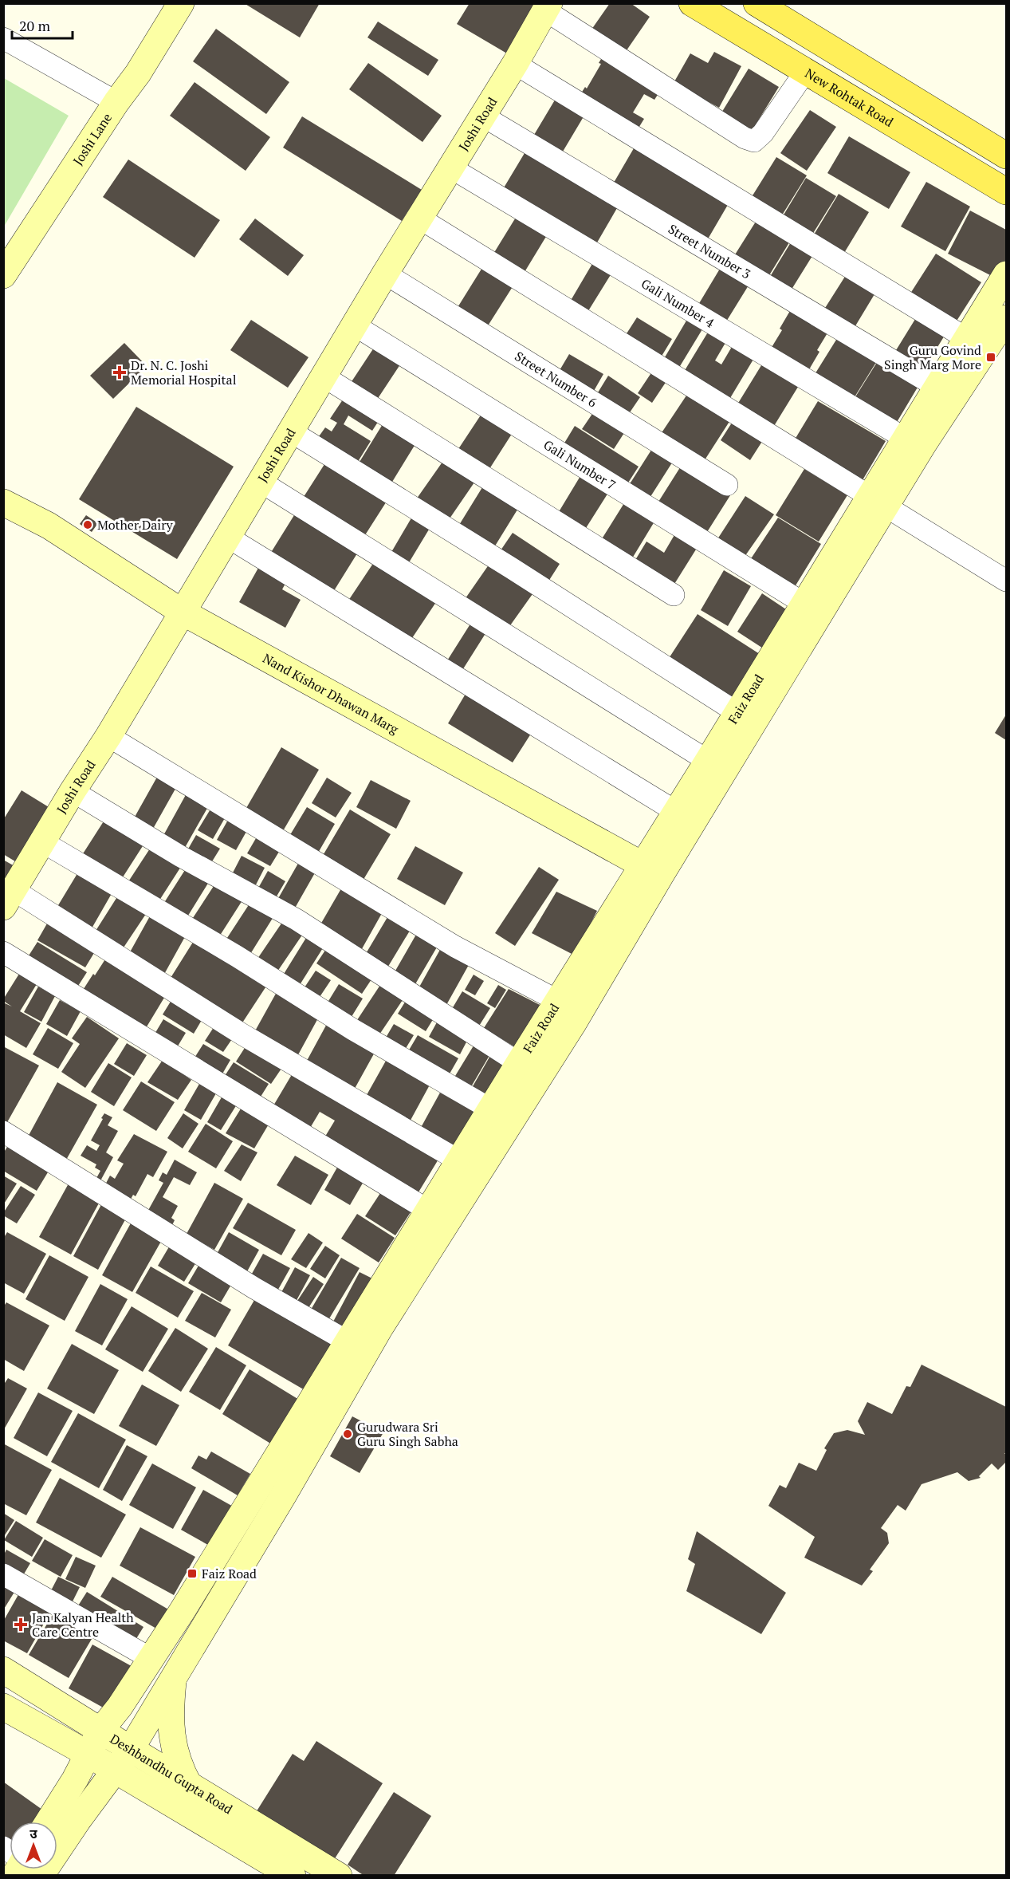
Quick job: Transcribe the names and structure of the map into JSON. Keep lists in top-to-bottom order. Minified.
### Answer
{"streets":{"main road":["New Rohtak Road"],"street":["Joshi Road","Joshi Lane","Street Number 3","Gali Number 4","Street Number 6","Gali Number 7","Nand Kishor Dhawan Marg","Faiz Road","Deshbandhu Gupta Road"]},"crossings":[["Joshi Road","Street Number 3"],["Joshi Road","Gali Number 4"],["Joshi Road","Street Number 6"],["Joshi Road","Gali Number 7"],["Joshi Road","Nand Kishor Dhawan Marg"],["Street Number 3","Faiz Road"],["Gali Number 4","Faiz Road"],["Gali Number 7","Faiz Road"],["Nand Kishor Dhawan Marg","Faiz Road"],["Faiz Road","Deshbandhu Gupta Road"]],"places":{"transit":["Guru Govind Singh Marg More","Faiz Road"],"health":["Dr. N. C. Joshi Memorial Hospital","Jan Kalyan Health Care Centre"],"other":["Mother Dairy","Gurudwara Sri Guru Singh Sabha"]},"scale_bar":"20 m","north":"top"}
